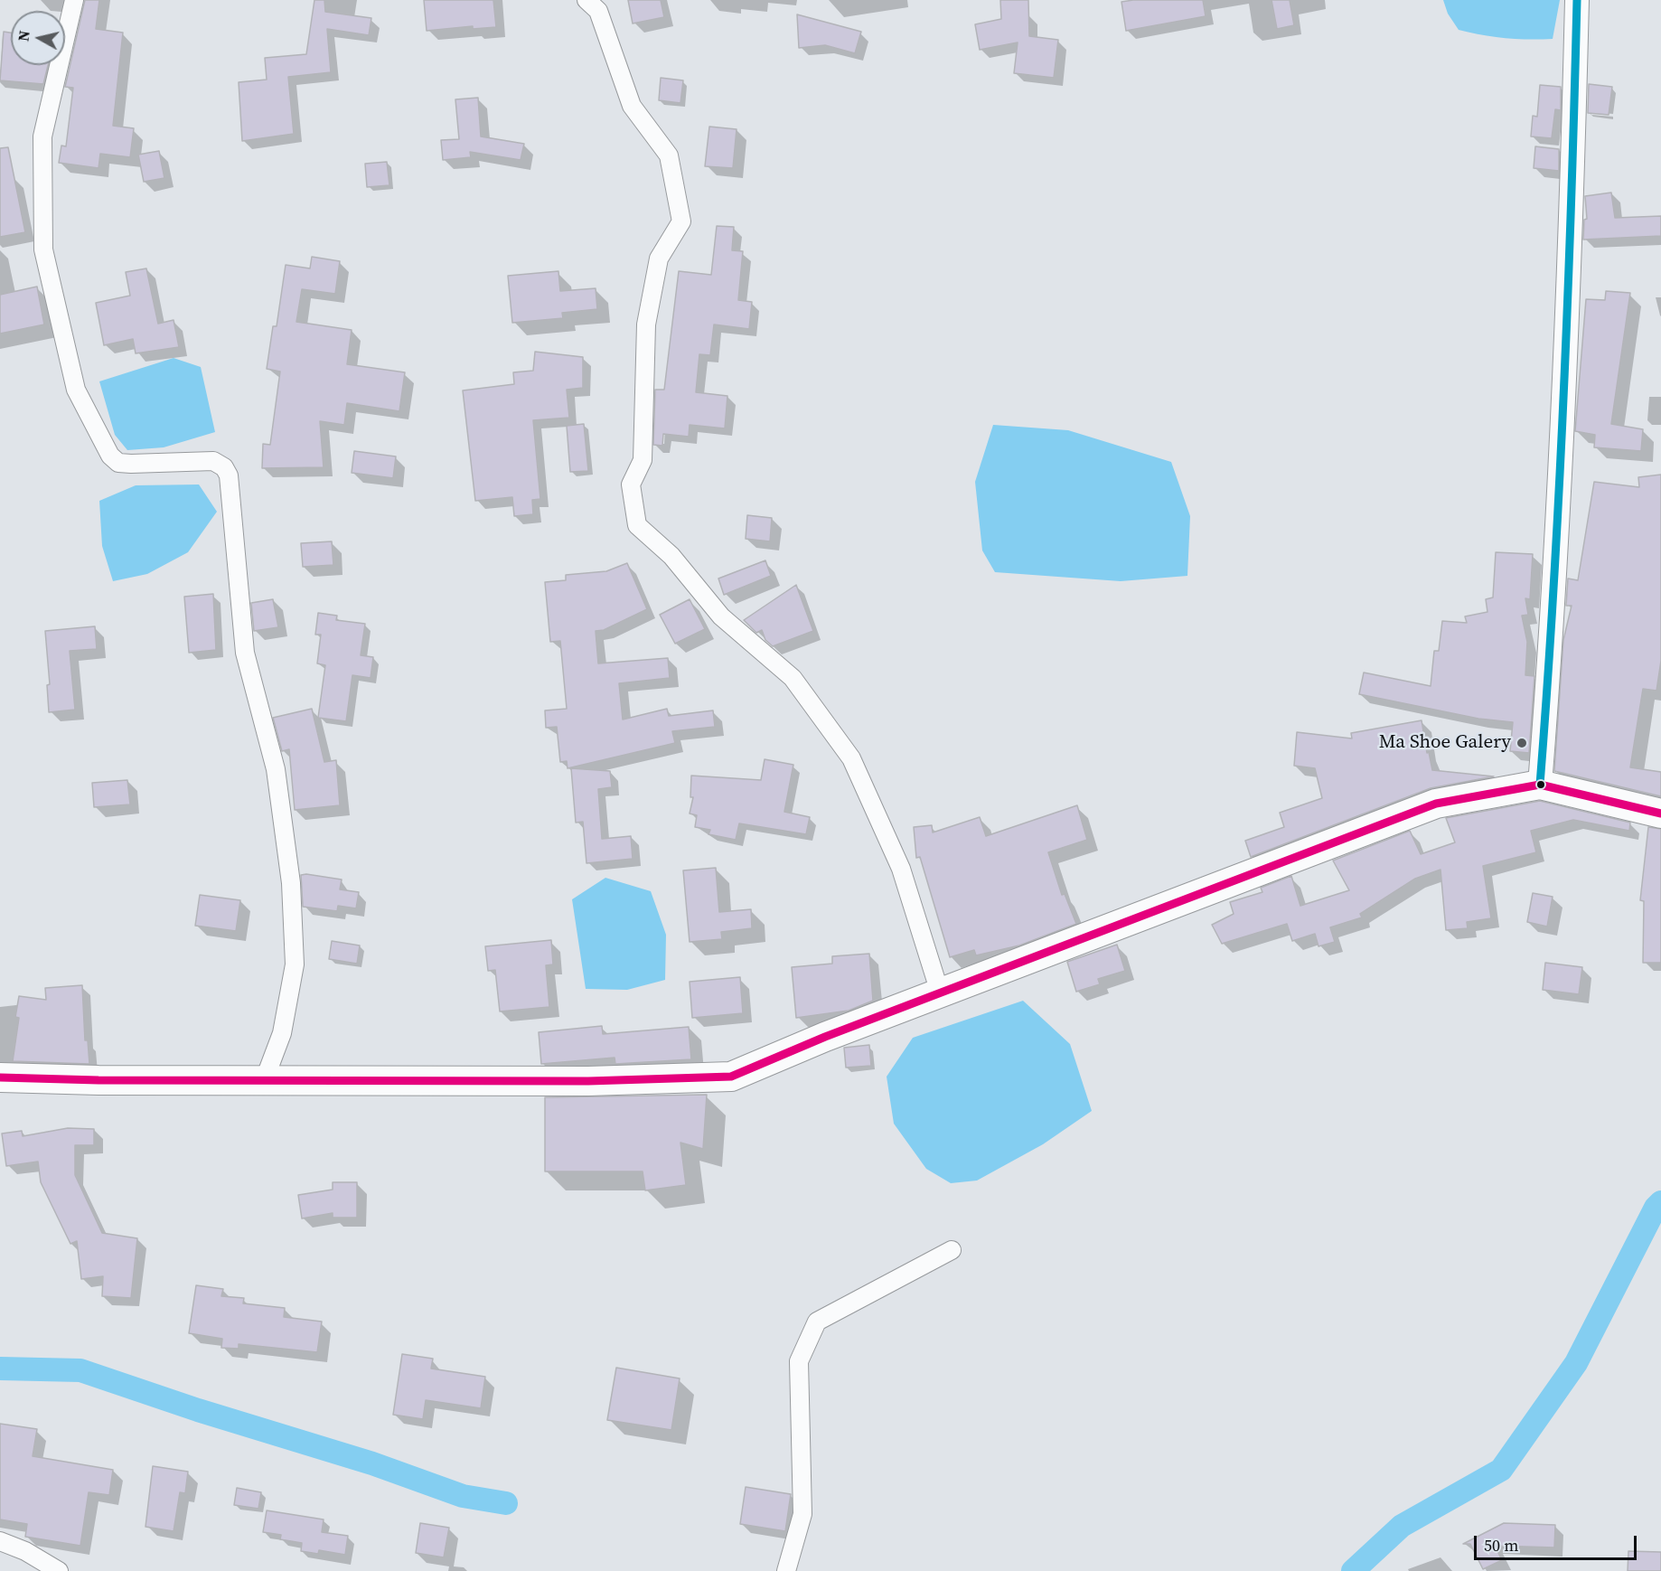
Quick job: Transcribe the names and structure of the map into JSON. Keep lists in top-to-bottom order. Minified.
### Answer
{"places":["Ma Shoe Galery"],"scale_bar":"50 m","north":"left"}
